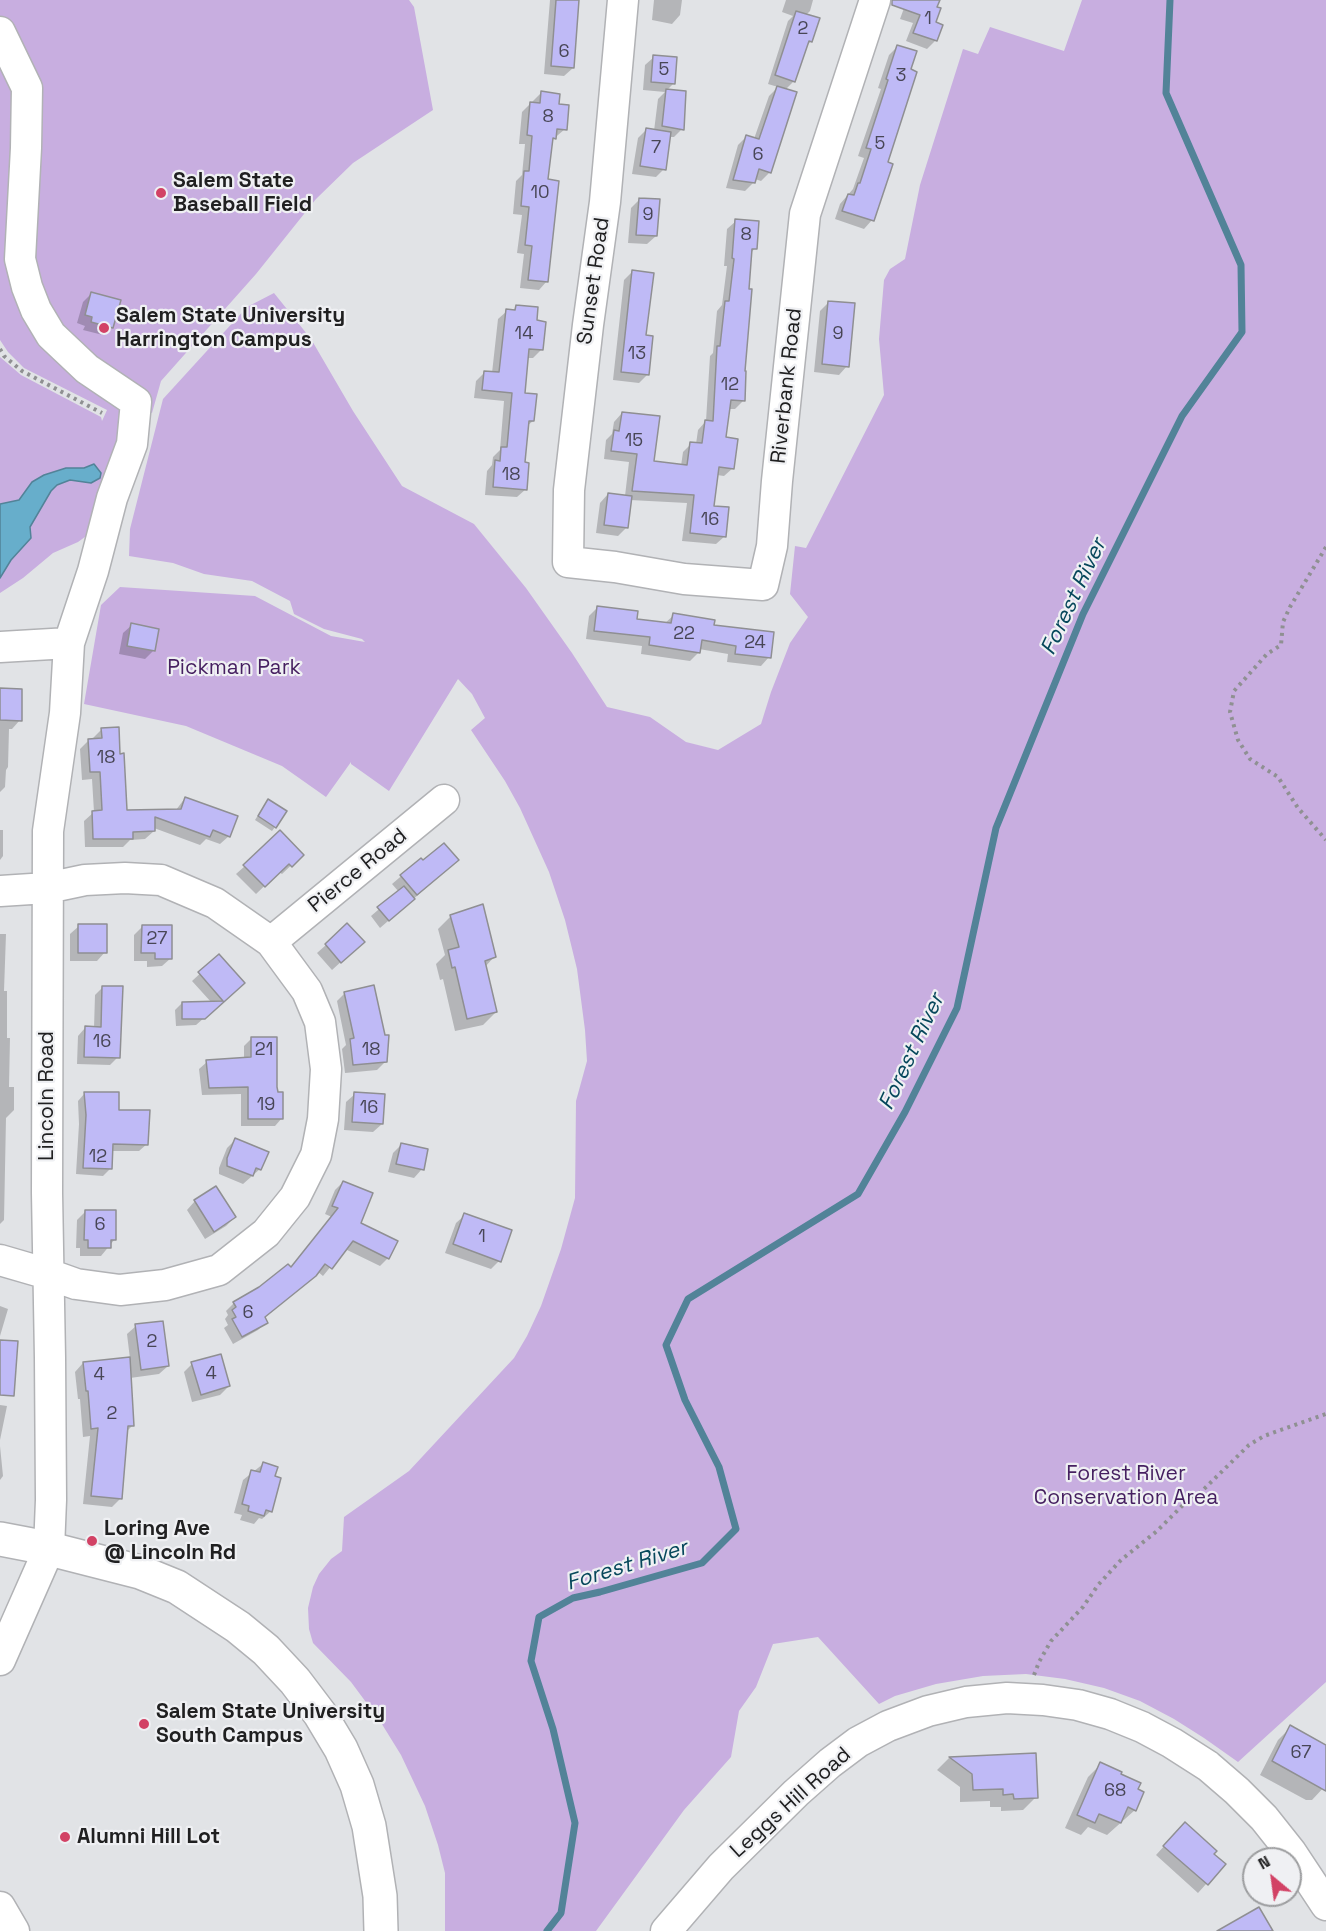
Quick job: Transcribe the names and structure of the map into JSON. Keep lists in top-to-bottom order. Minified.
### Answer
{"streets":{"street":["Sunset Road","Riverbank Road","Pierce Road","Lincoln Road","Leggs Hill Road"]},"crossings":[["Sunset Road","Riverbank Road"]],"water":["Forest River"],"parks":["Pickman Park","Forest River Conservation Area"],"places":["Salem State Baseball Field","Salem State University Harrington Campus","Loring Ave @ Lincoln Rd","Salem State University South Campus","Alumni Hill Lot"],"house_numbers":["1","2","6","5","3","8","5","7","6","10","9","8","14","9","13","12","15","18","16","22","24","18","27","16","21","18","19","16","12","6","1","6","2","4","4","2","67","68"],"north":"top left"}
